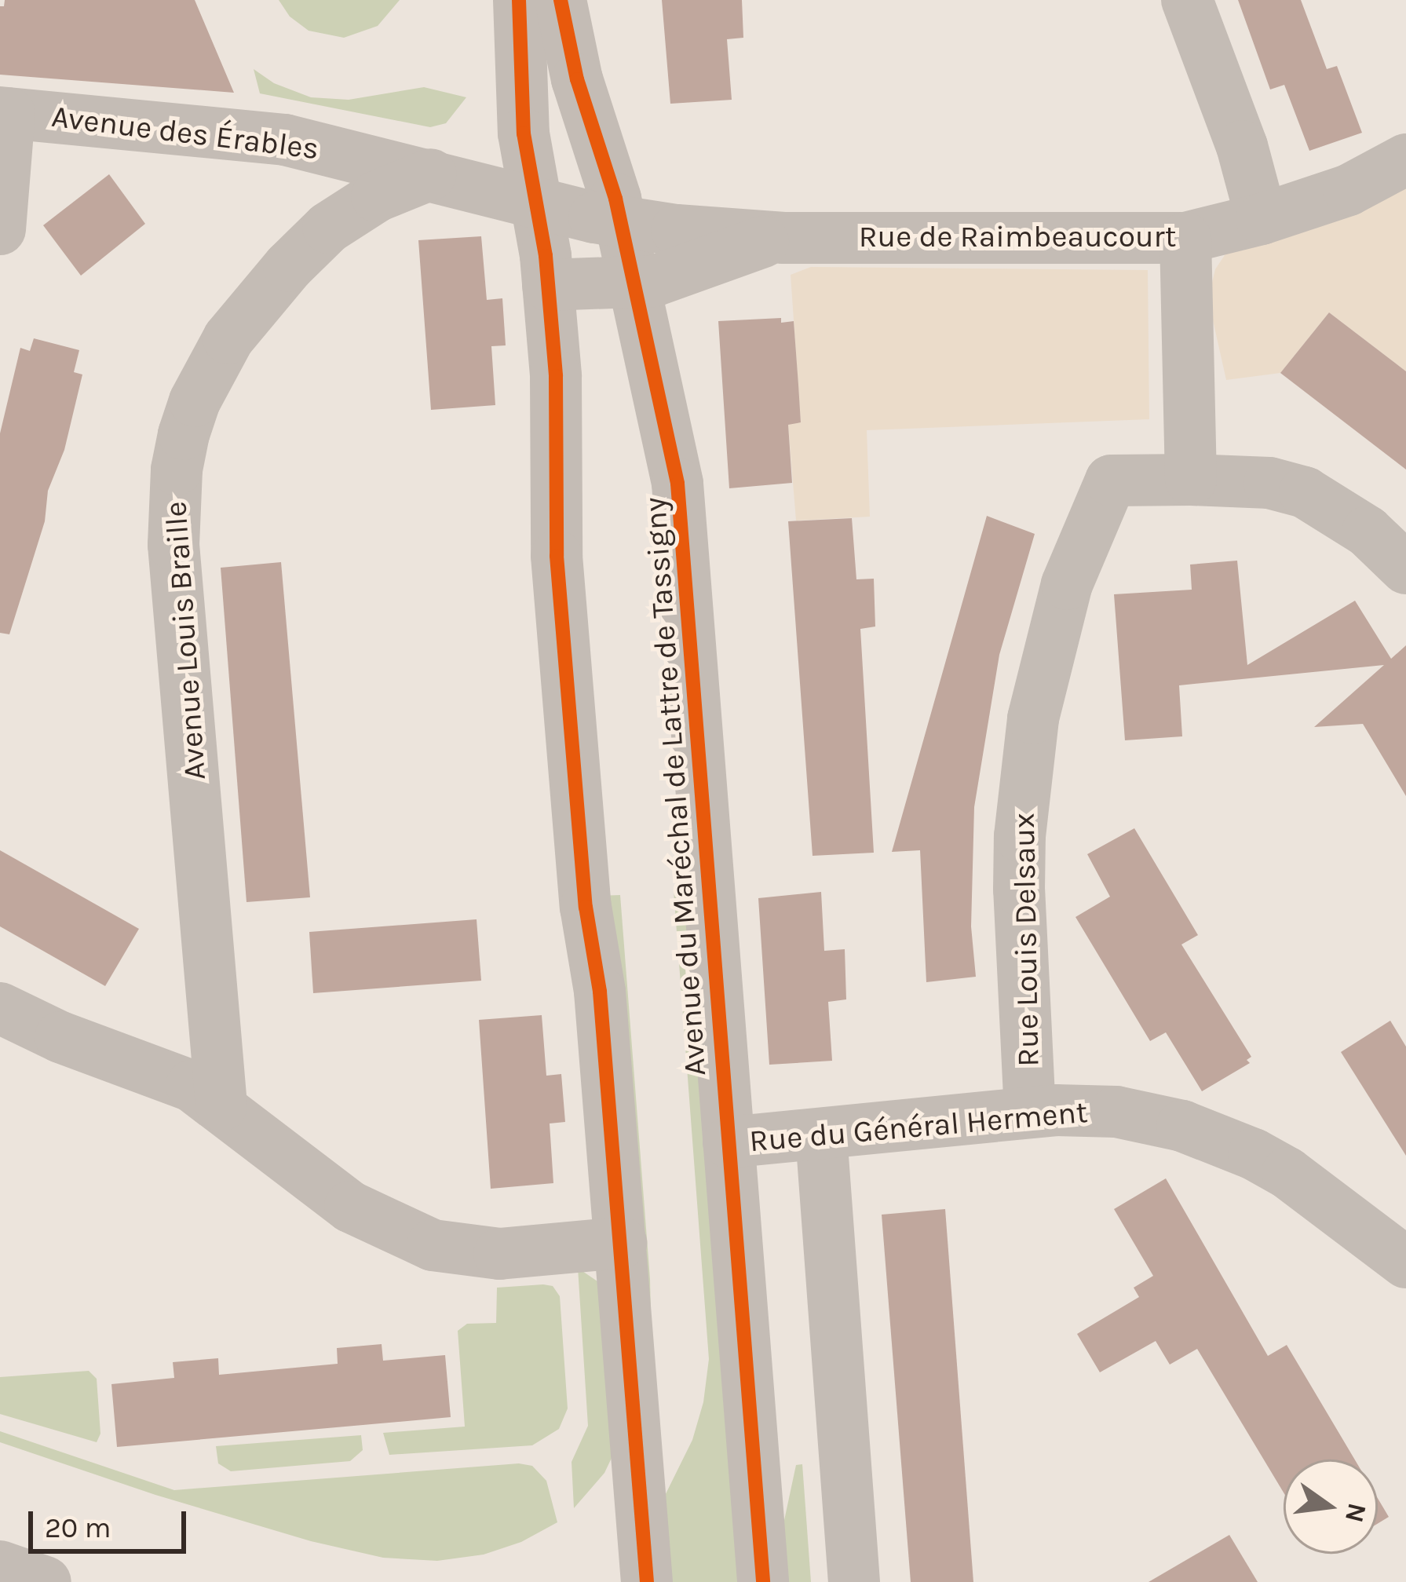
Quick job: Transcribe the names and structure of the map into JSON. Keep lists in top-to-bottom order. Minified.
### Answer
{"streets":{"street":["Avenue des Érables","Rue de Raimbeaucourt","Avenue Louis Braille","Avenue du Maréchal de Lattre de Tassigny","Rue Louis Delsaux","Rue du Général Herment"]},"crossings":[["Avenue des Érables","Rue de Raimbeaucourt"],["Avenue des Érables","Avenue Louis Braille"],["Rue de Raimbeaucourt","Avenue du Maréchal de Lattre de Tassigny"],["Avenue du Maréchal de Lattre de Tassigny","Rue du Général Herment"],["Rue Louis Delsaux","Rue du Général Herment"]],"scale_bar":"20 m","north":"right"}
